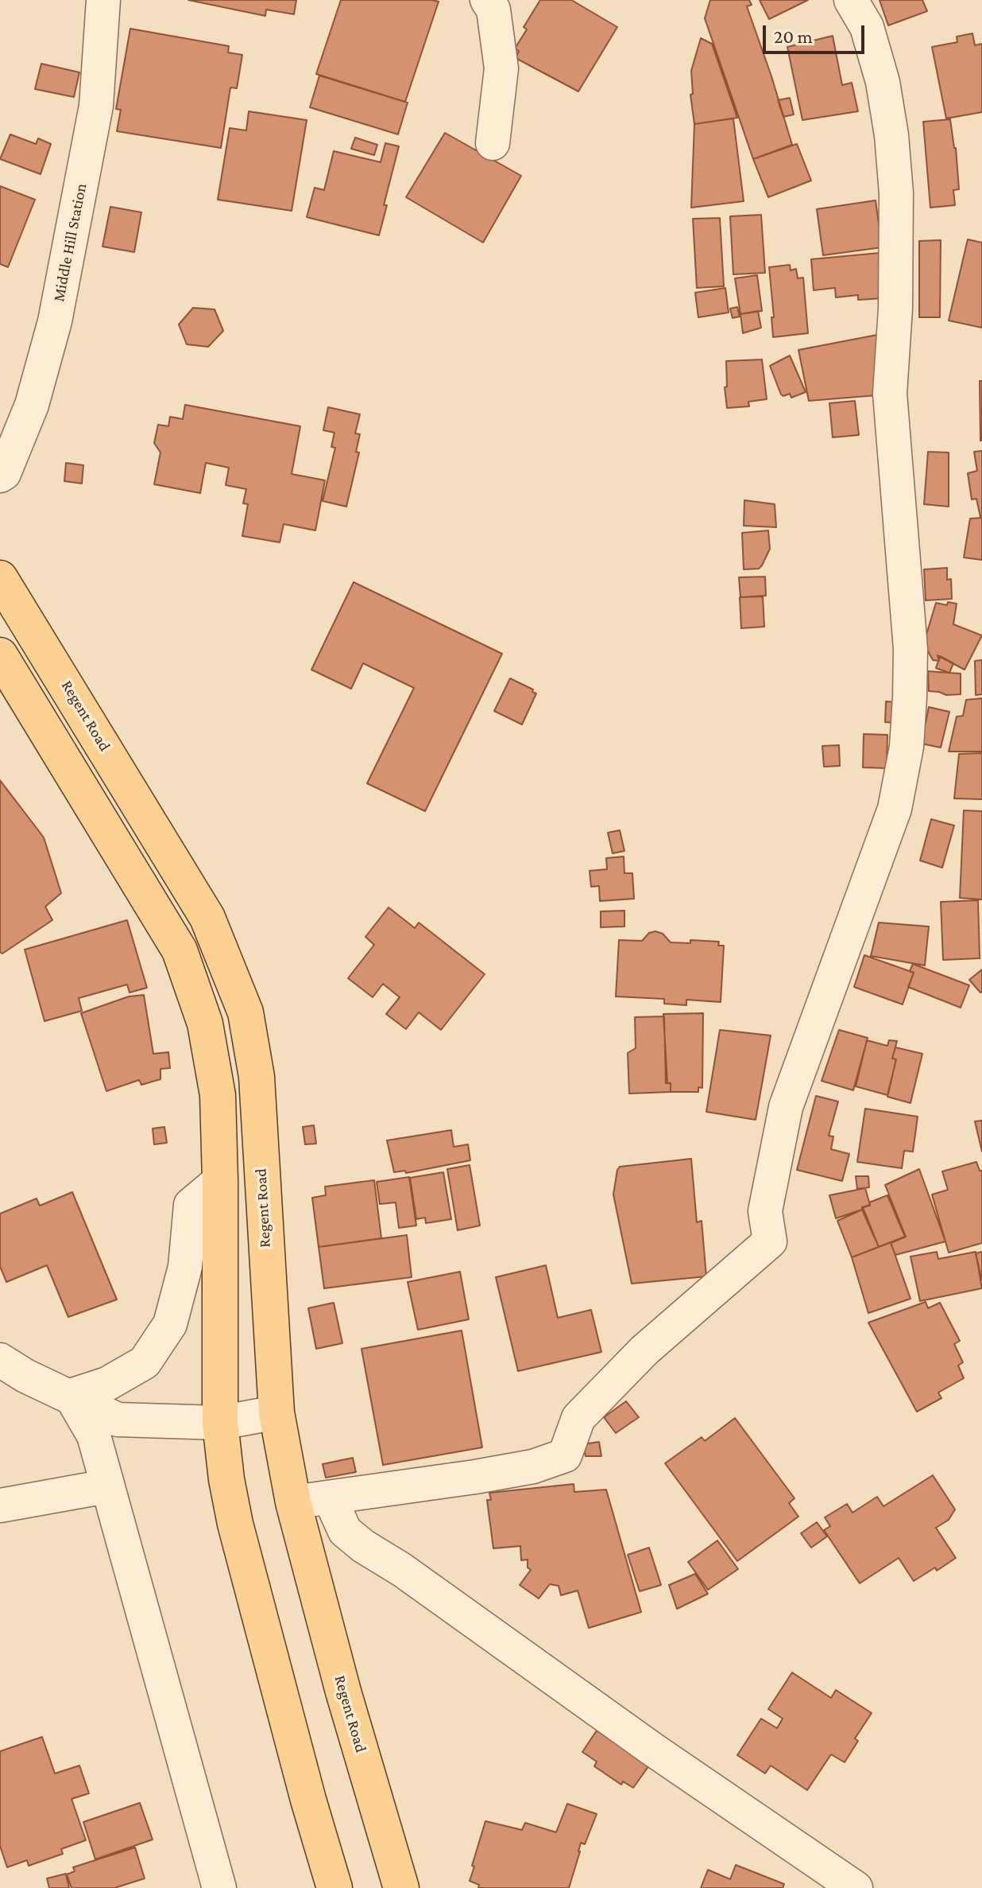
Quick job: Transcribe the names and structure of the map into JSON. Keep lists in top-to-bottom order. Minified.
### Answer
{"streets":{"main road":["Regent Road"],"street":["Middle Hill Station"]},"scale_bar":"20 m"}
